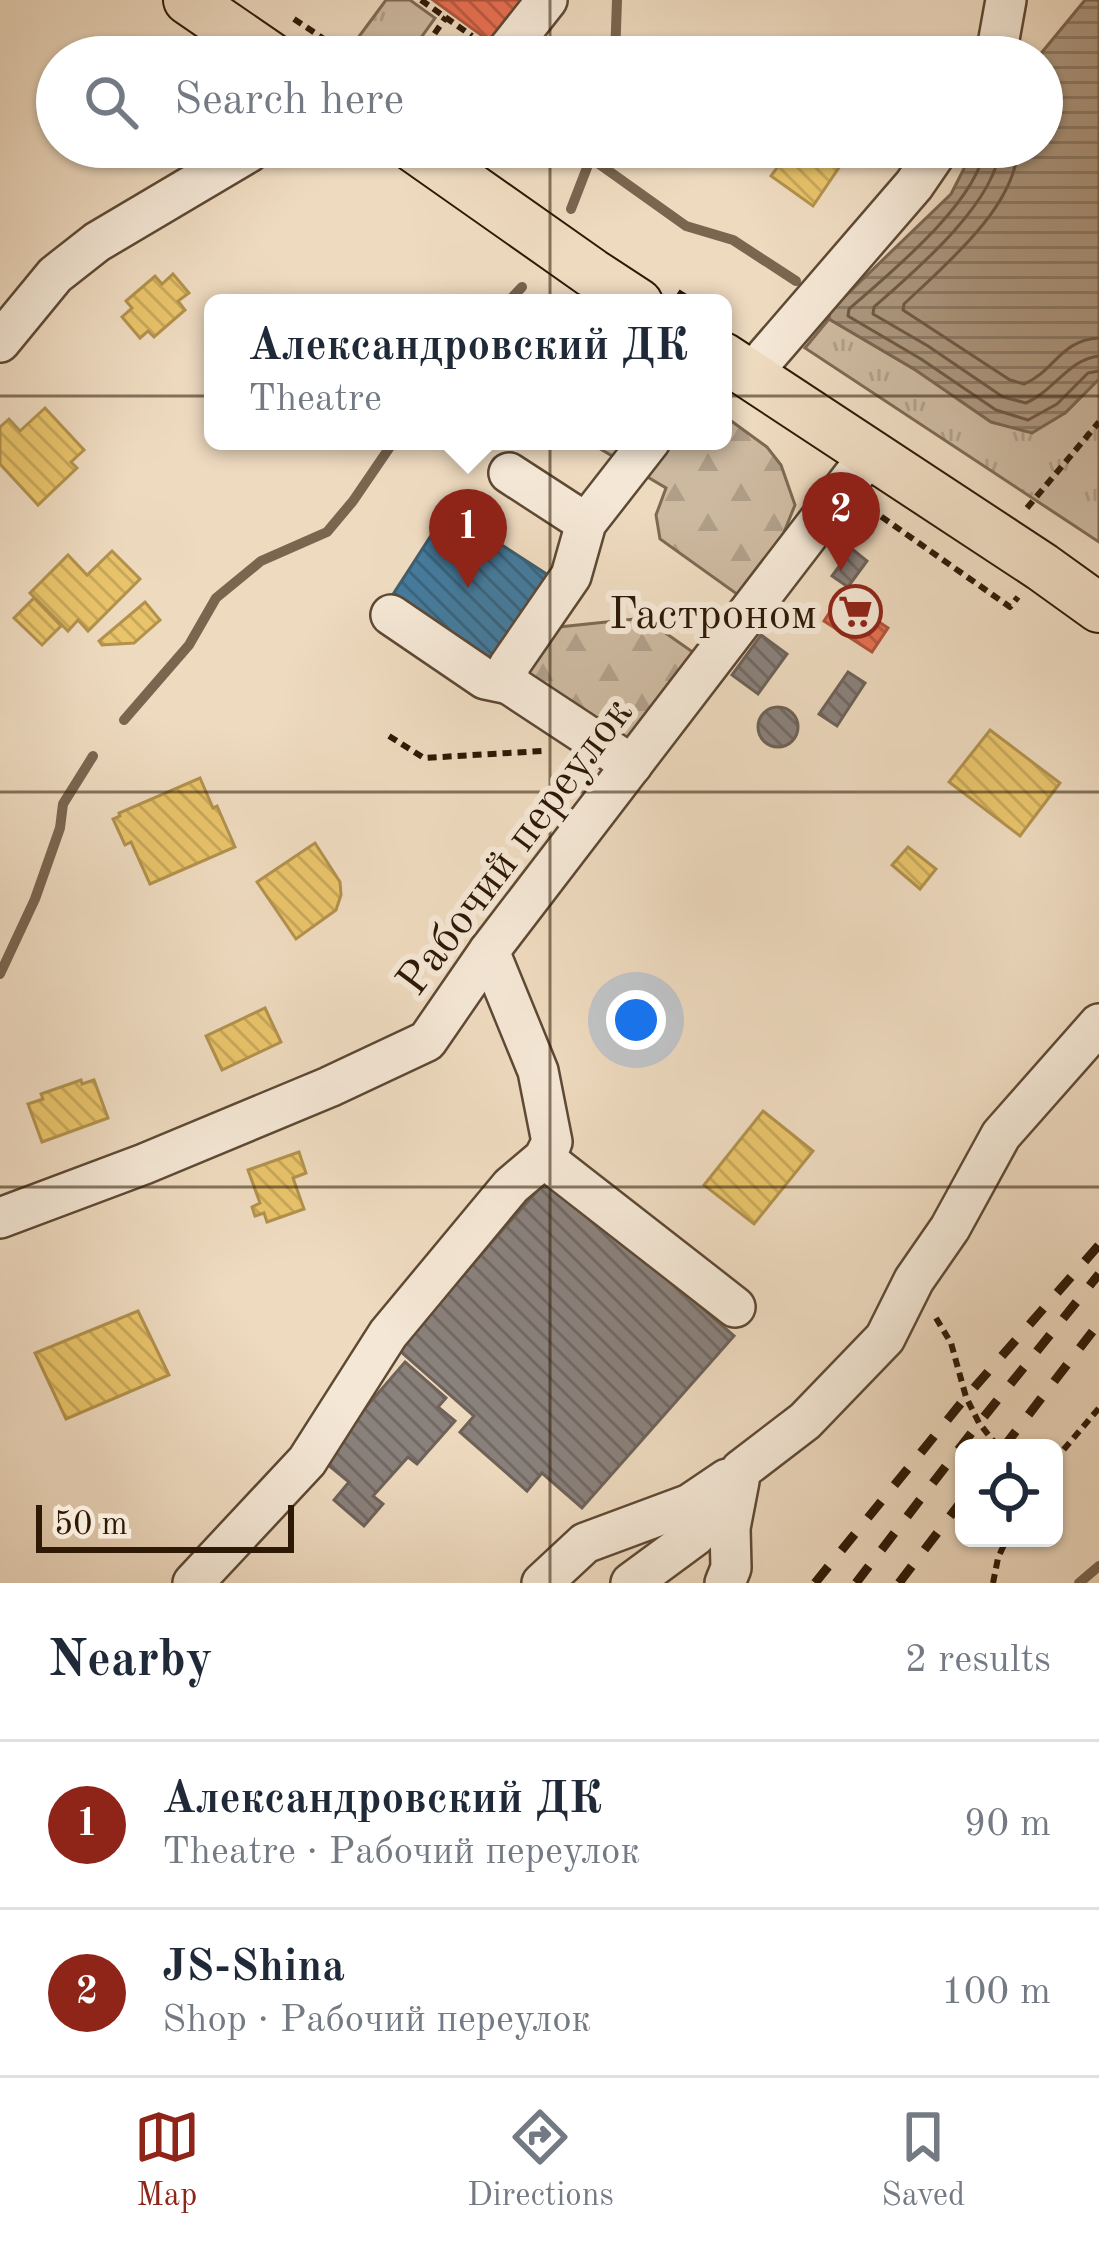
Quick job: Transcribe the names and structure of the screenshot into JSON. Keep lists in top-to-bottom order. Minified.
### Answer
{"streets":{"street":["Рабочий переулок"]},"places":{"supermarket":["Гастроном"]},"scale_bar":"50 m","page":{"search":"Search here","popup":["Александровский ДК","Theatre"],"pins":["2","1"],"scale":"50 m","heading":["Nearby","2 results"],"list":[{"mark":"1","name":"Александровский ДК","note":"Theatre · Рабочий переулок","value":"90 m"},{"mark":"2","name":"JS-Shina","note":"Shop · Рабочий переулок","value":"100 m"}],"nav":["Map","Directions","Saved"]}}
